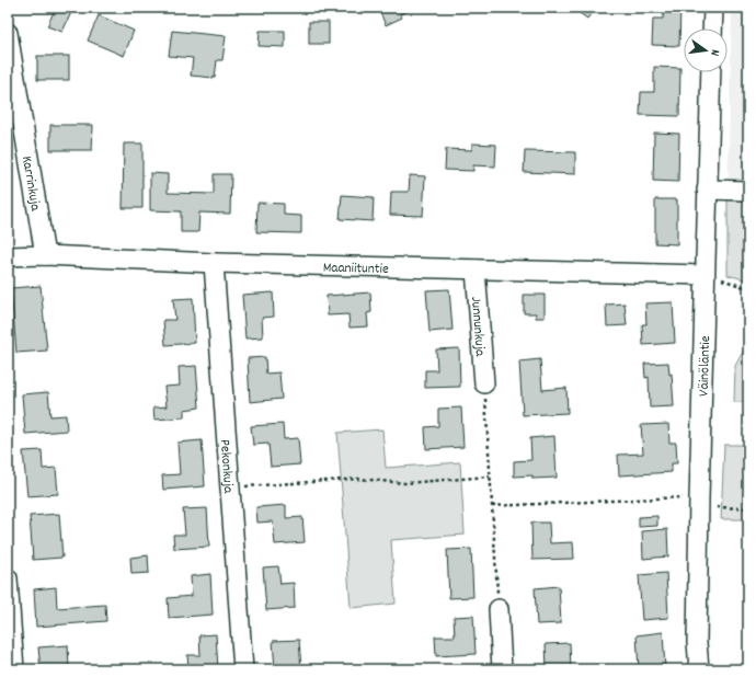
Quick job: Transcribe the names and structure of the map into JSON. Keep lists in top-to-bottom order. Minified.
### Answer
{"streets":{"street":["Karrinkuja","Maaniituntie","Junnunkuja","Väinöläntie","Pekonkuja"]},"crossings":[["Karrinkuja","Maaniituntie"],["Maaniituntie","Junnunkuja"],["Maaniituntie","Väinöläntie"],["Maaniituntie","Pekonkuja"]],"north":"right"}
